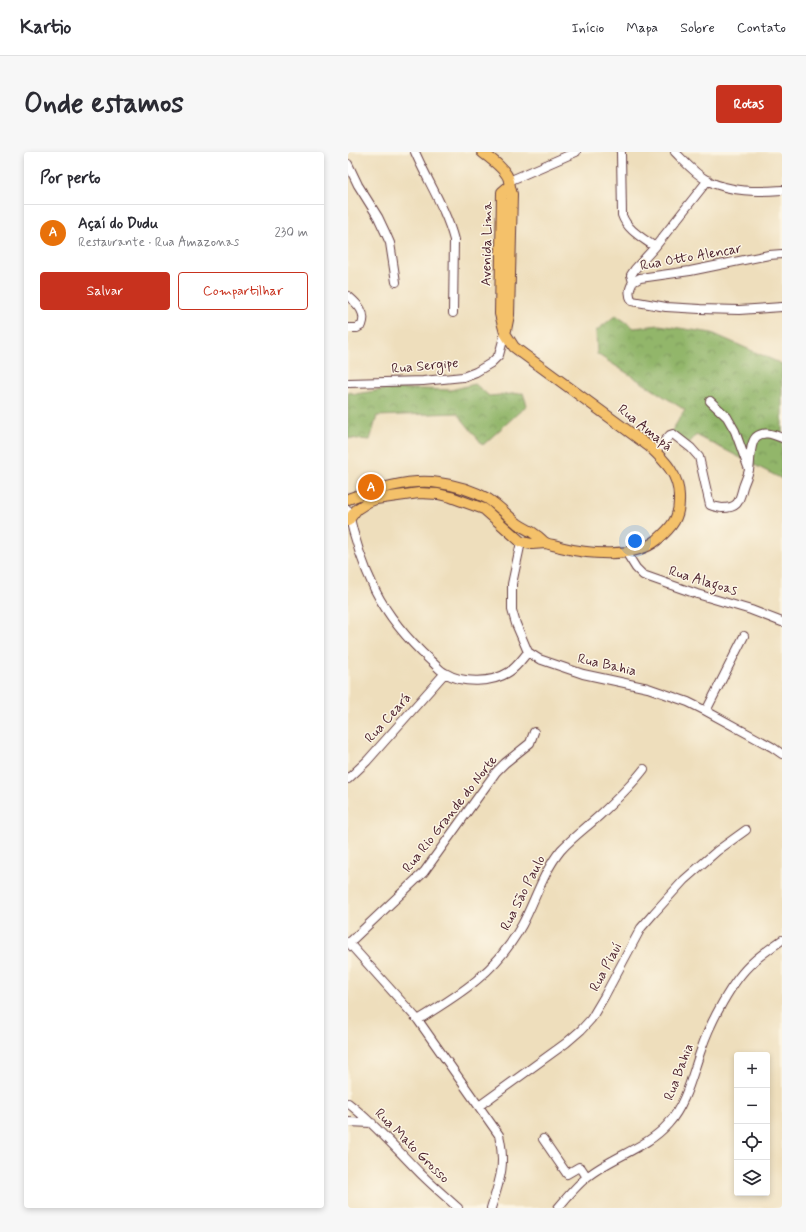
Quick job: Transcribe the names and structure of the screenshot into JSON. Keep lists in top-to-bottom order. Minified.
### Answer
{"streets":{"main road":["Avenida Lima","Rua Amapá"],"street":["Rua Otto Alencar","Rua Sergipe","Rua Alagoas","Rua Bahia","Rua Ceará","Rua Rio Grande do Norte","Rua São Paulo","Rua Piauí","Rua Mato Grosso"]},"crossings":[["Avenida Lima","Rua Sergipe"],["Avenida Lima","Rua Amapá"],["Rua Sergipe","Rua Amapá"],["Rua Amapá","Rua Alagoas"]],"page":{"header":"Kartio","nav":["Início","Mapa","Sobre","Contato"],"buttons":["Rotas",["Salvar","Compartilhar"]],"title":"Onde estamos","heading":"Por perto","list":[{"mark":"A","name":"Açaí do Dudu","note":"Restaurante · Rua Amazonas","value":"230 m"}],"pins":"A","map_buttons":["+","−"]}}
